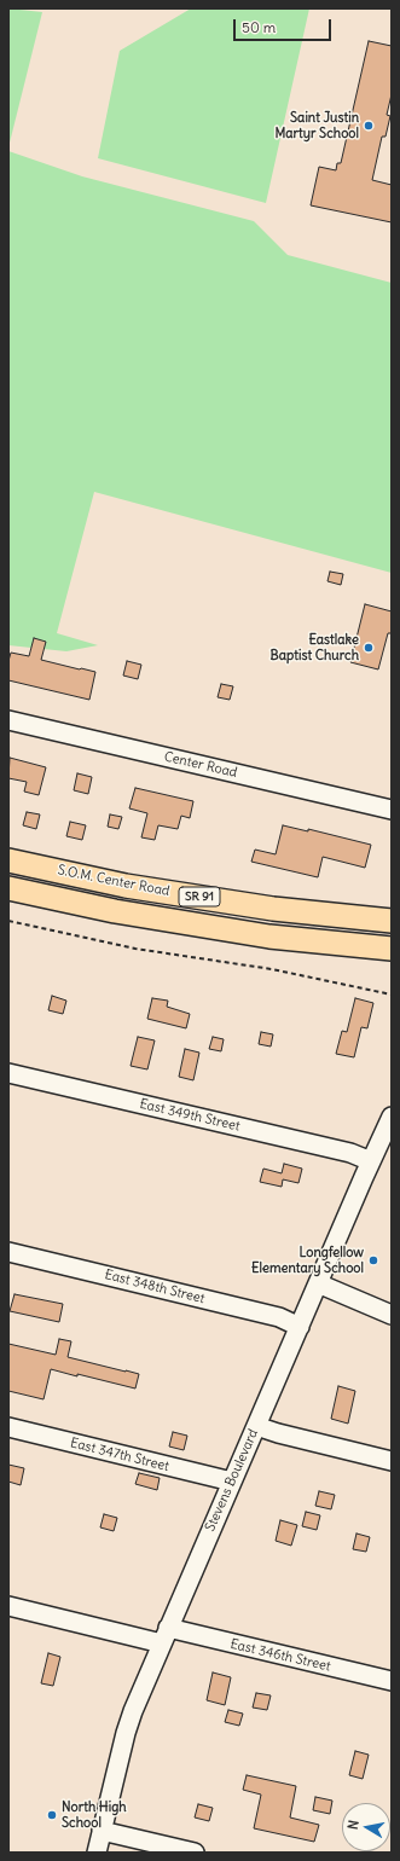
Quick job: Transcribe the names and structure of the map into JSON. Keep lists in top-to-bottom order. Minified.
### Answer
{"streets":{"main road":["S.O.M. Center Road","SR 91"],"street":["Center Road","East 349th Street","East 348th Street","East 347th Street","Stevens Boulevard","East 346th Street"]},"crossings":[["East 349th Street","Stevens Boulevard"],["East 348th Street","Stevens Boulevard"],["East 347th Street","Stevens Boulevard"],["Stevens Boulevard","East 346th Street"]],"places":["Saint Justin Martyr School","Eastlake Baptist Church","Longfellow Elementary School","North High School"],"scale_bar":"50 m","north":"left"}
